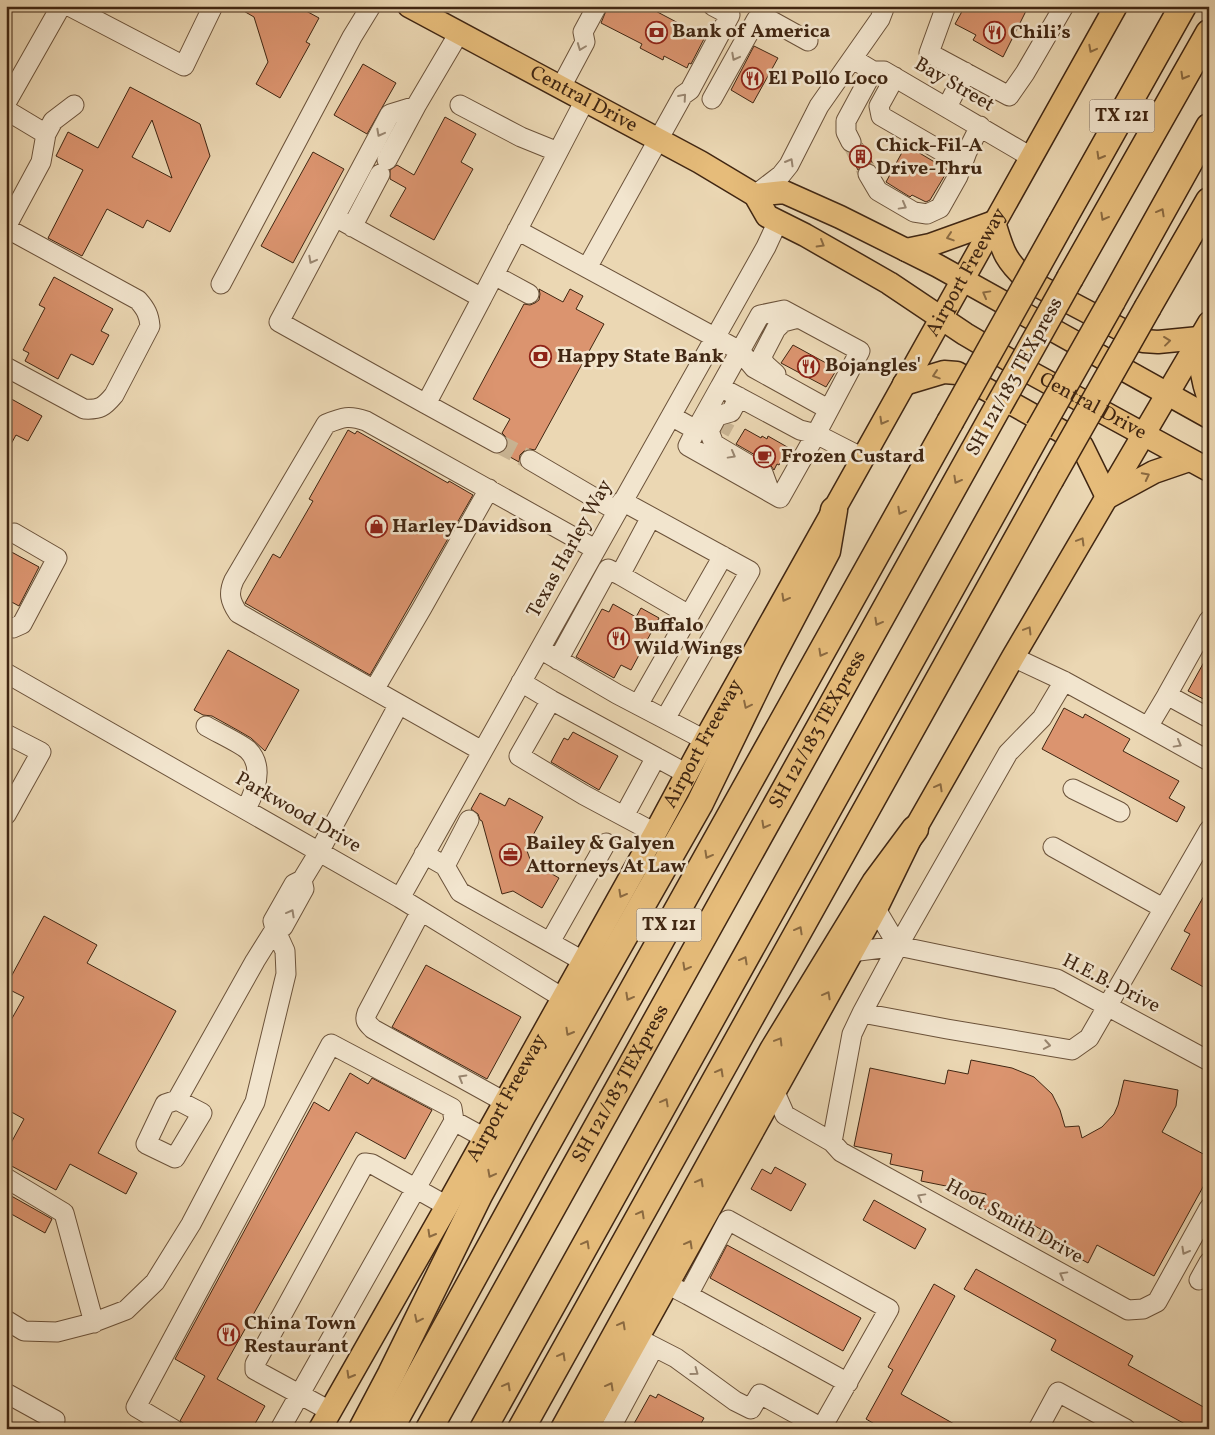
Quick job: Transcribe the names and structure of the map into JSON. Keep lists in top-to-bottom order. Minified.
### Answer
{"streets":{"highway":["TX 121","SH 121/183 TEXpress"],"main road":["Central Drive","Airport Freeway"],"street":["Bay Street","Texas Harley Way","Parkwood Drive","H.E.B. Drive","Hoot Smith Drive"]},"crossings":[["Bay Street","Airport Freeway"],["Central Drive","Airport Freeway"],["Central Drive","Texas Harley Way"],["Airport Freeway","Parkwood Drive"],["Texas Harley Way","Parkwood Drive"]],"one_way":["Airport Freeway"],"places":{"bank":["Bank of America","Happy State Bank"],"restaurant":["Chili’s","El Pollo Loco","Bojangles'","Buffalo Wild Wings","China Town Restaurant"],"building":["Chick-Fil-A Drive-Thru"],"cafe":["Frozen Custard"],"shop":["Harley-Davidson"],"office":["Bailey & Galyen Attorneys At Law"]}}
